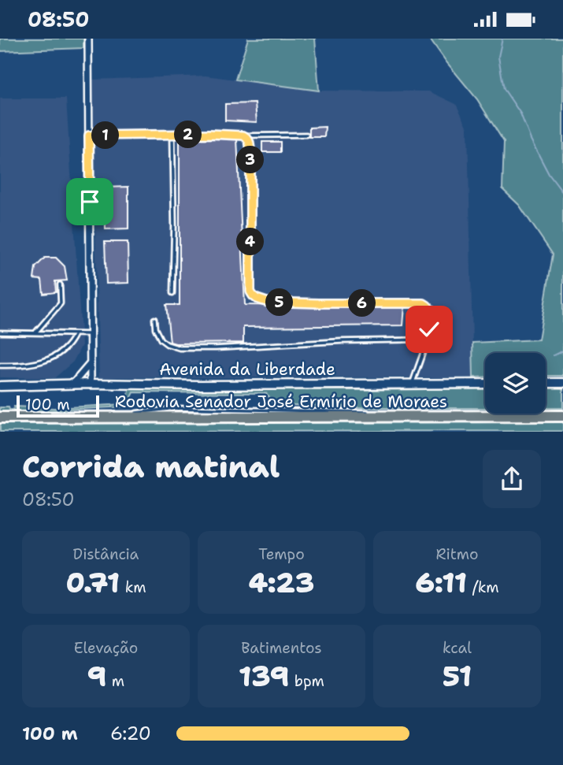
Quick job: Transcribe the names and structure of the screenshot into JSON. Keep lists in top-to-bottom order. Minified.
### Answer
{"streets":{"highway":["Rodovia Senador José Ermírio de Moraes"],"street":["Avenida da Liberdade"]},"scale_bar":"100 m","page":{"status":"08:50","pins":["2","1","3","4","5","6"],"scale":"100 m","heading":["Corrida matinal","08:50"],"stats":[["Distância","0.71 km"],["Tempo","4:23"],["Ritmo","6:11 /km"],["Elevação","9 m"],["Batimentos","139 bpm"],["kcal","51"]],"list":[{"name":"100 m","note":"6:20"}]}}
